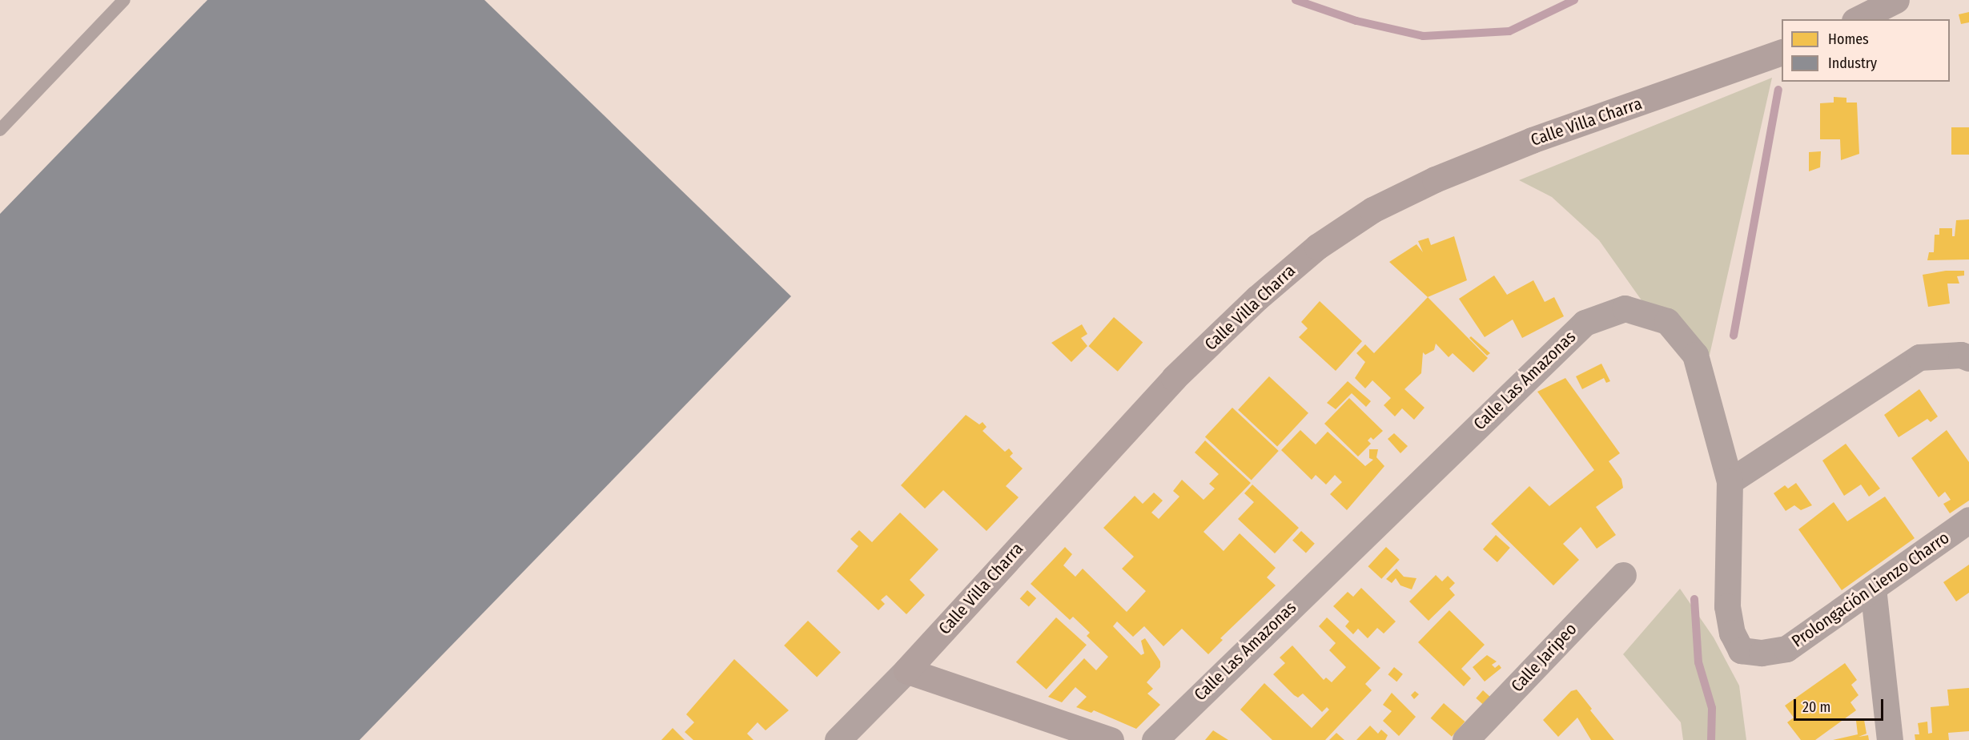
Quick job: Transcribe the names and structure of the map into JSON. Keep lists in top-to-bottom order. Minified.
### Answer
{"streets":{"street":["Calle Villa Charra","Calle Las Amazonas","Prolongación Lienzo Charro","Calle Jaripeo"]},"crossings":[["Calle Las Amazonas","Prolongación Lienzo Charro"]],"legend":["Homes","Industry"],"scale_bar":"20 m"}
